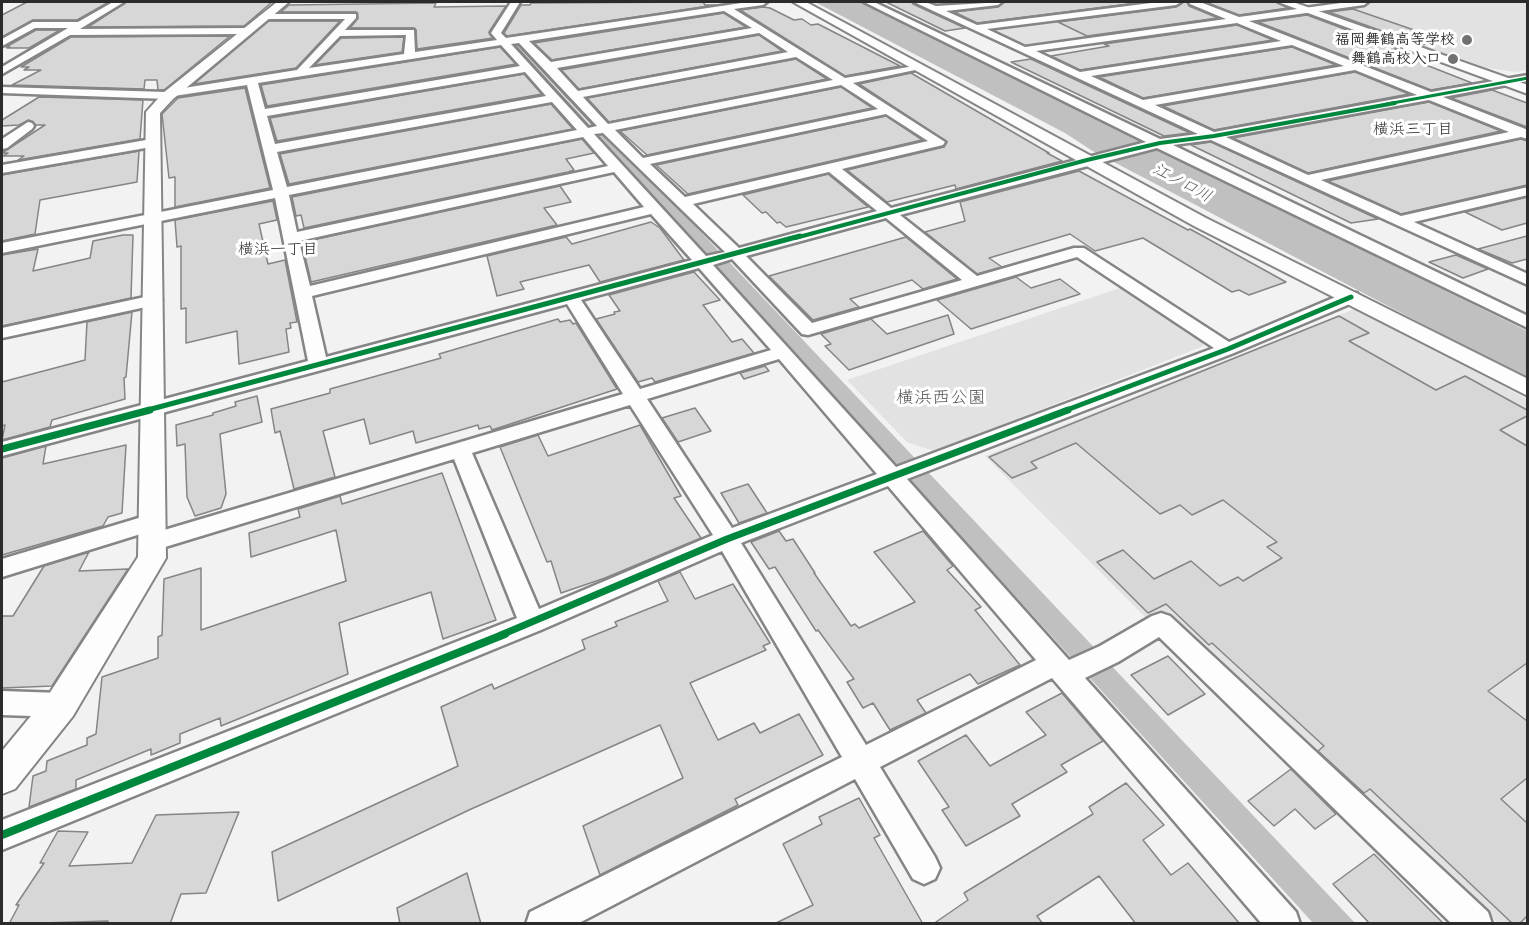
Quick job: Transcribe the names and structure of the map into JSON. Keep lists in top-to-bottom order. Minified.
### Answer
{"districts":["横浜三丁目","横浜一丁目"],"water":["江ノ口川"],"parks":["横浜西公園"],"places":["福岡舞鶴高等学校","舞鶴高校入口"]}
